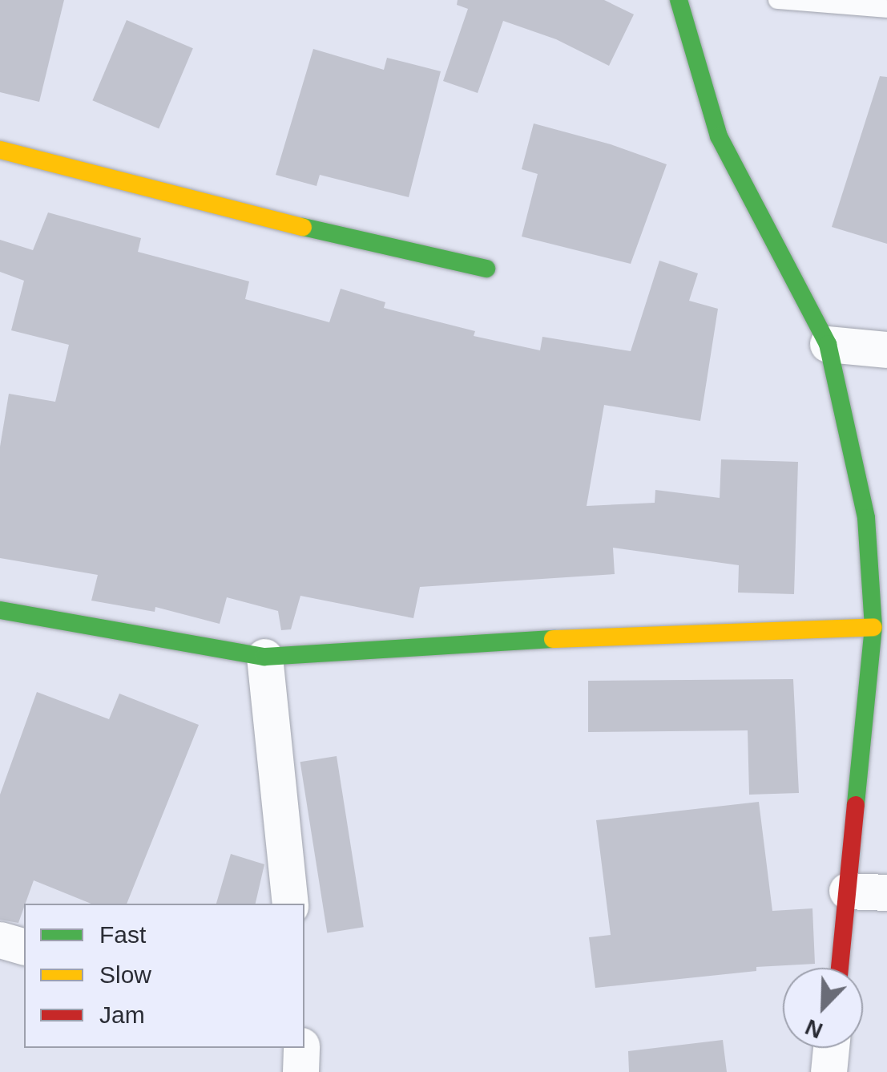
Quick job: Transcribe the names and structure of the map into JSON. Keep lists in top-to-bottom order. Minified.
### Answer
{"legend":["Fast","Slow","Jam"],"north":"bottom left"}
